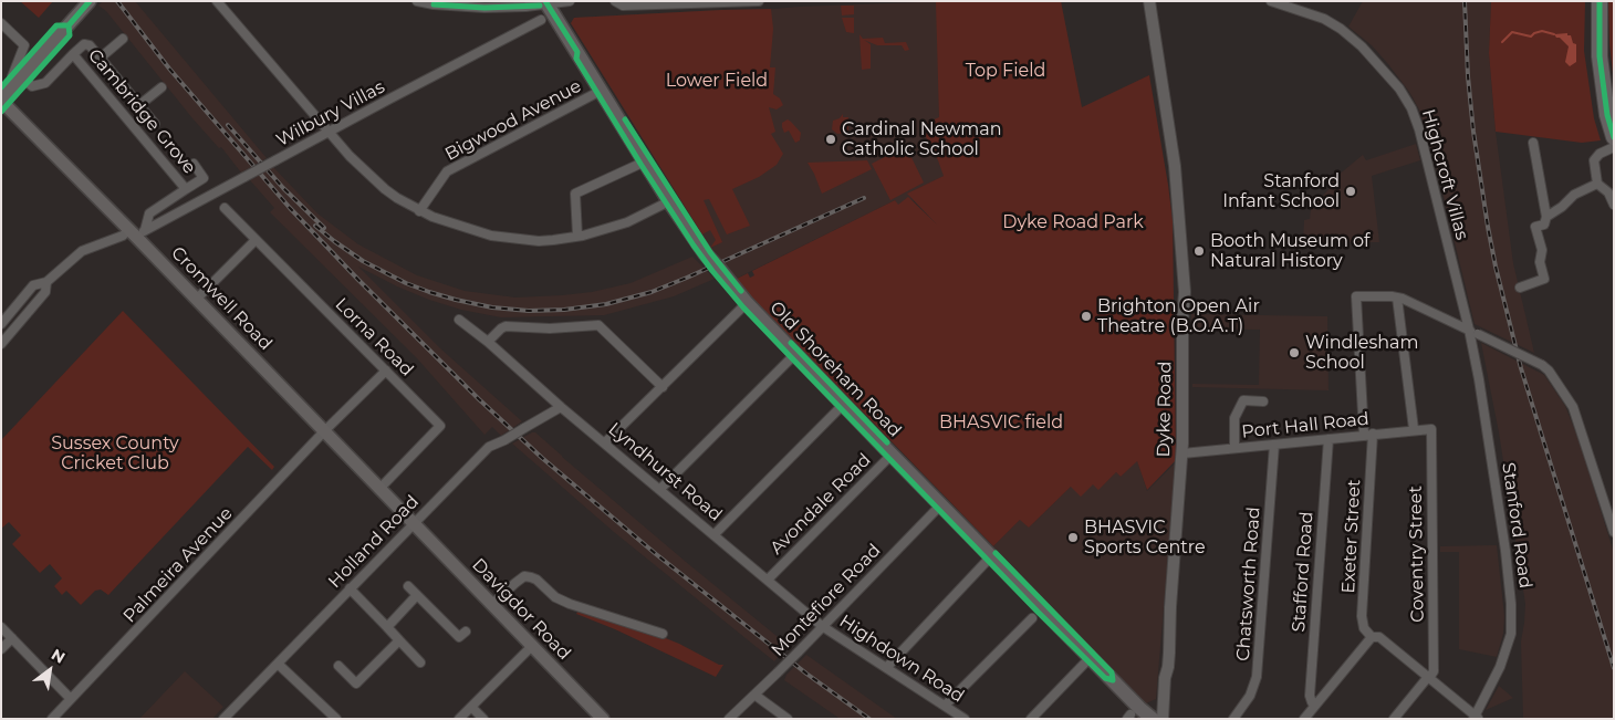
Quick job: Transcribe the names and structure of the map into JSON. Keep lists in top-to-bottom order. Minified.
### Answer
{"streets":{"main road":["Cromwell Road","Old Shoreham Road","Davigdor Road"],"street":["Cambridge Grove","Wilbury Villas","Bigwood Avenue","Highcroft Villas","Lorna Road","Dyke Road","Port Hall Road","Lyndhurst Road","Avondale Road","Stanford Road","Exeter Street","Holland Road","Coventry Street","Palmeira Avenue","Stafford Road","Chatsworth Road","Montefiore Road","Highdown Road"]},"crossings":[["Cambridge Grove","Wilbury Villas"],["Cambridge Grove","Cromwell Road"],["Wilbury Villas","Cromwell Road"],["Bigwood Avenue","Old Shoreham Road"],["Highcroft Villas","Stanford Road"],["Cromwell Road","Lorna Road"],["Cromwell Road","Holland Road"],["Cromwell Road","Palmeira Avenue"],["Cromwell Road","Davigdor Road"],["Lorna Road","Palmeira Avenue"],["Old Shoreham Road","Avondale Road"],["Old Shoreham Road","Montefiore Road"],["Dyke Road","Port Hall Road"],["Port Hall Road","Exeter Street"],["Port Hall Road","Coventry Street"],["Port Hall Road","Stafford Road"],["Port Hall Road","Chatsworth Road"],["Lyndhurst Road","Avondale Road"],["Lyndhurst Road","Holland Road"],["Lyndhurst Road","Montefiore Road"],["Lyndhurst Road","Highdown Road"],["Holland Road","Davigdor Road"],["Montefiore Road","Highdown Road"]],"parks":["Top Field","Lower Field","Dyke Road Park","BHASVIC field","Sussex County Cricket Club"],"places":["Cardinal Newman Catholic School","Stanford Infant School","Booth Museum of Natural History","Brighton Open Air Theatre (B.O.A.T)","Windlesham School","BHASVIC Sports Centre"],"north":"top right"}
